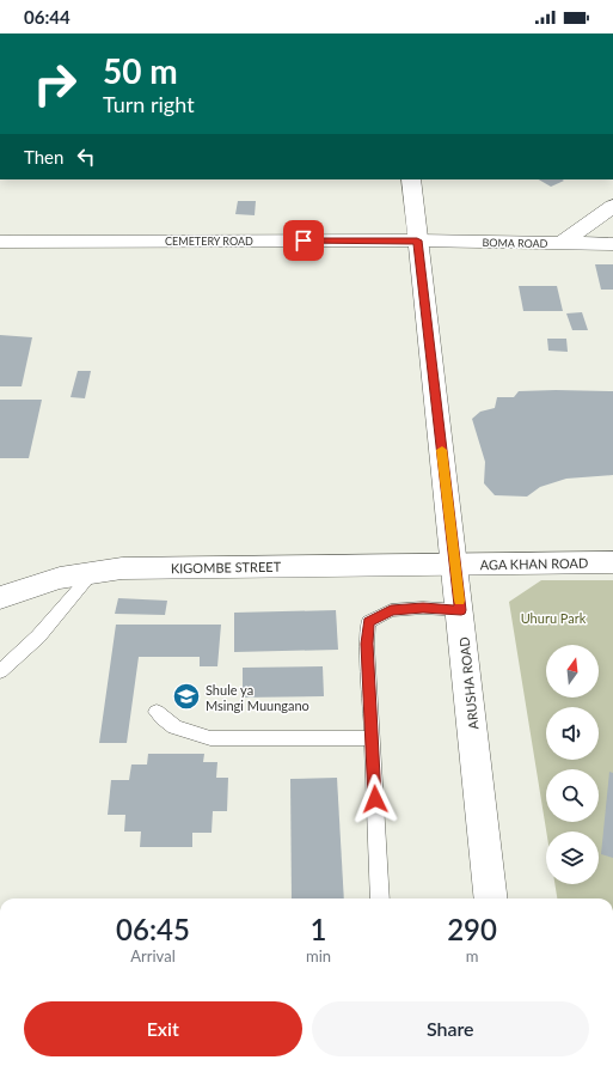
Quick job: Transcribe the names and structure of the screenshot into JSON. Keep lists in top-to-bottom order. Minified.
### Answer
{"streets":{"main road":["CEMETERY ROAD","BOMA ROAD","AGA KHAN ROAD","KIGOMBE STREET","ARUSHA ROAD"]},"crossings":[["CEMETERY ROAD","BOMA ROAD"],["CEMETERY ROAD","ARUSHA ROAD"],["BOMA ROAD","ARUSHA ROAD"],["AGA KHAN ROAD","KIGOMBE STREET"],["AGA KHAN ROAD","ARUSHA ROAD"],["KIGOMBE STREET","ARUSHA ROAD"]],"parks":["Uhuru Park"],"places":{"school or university":["Shule ya Msingi Muungano"]},"north":"top","page":{"status":"06:44","turn":["50 m","Turn right"],"then":"Then","eta":["06:45","Arrival","1","min","290","m"],"buttons":["Exit","Share"]}}
